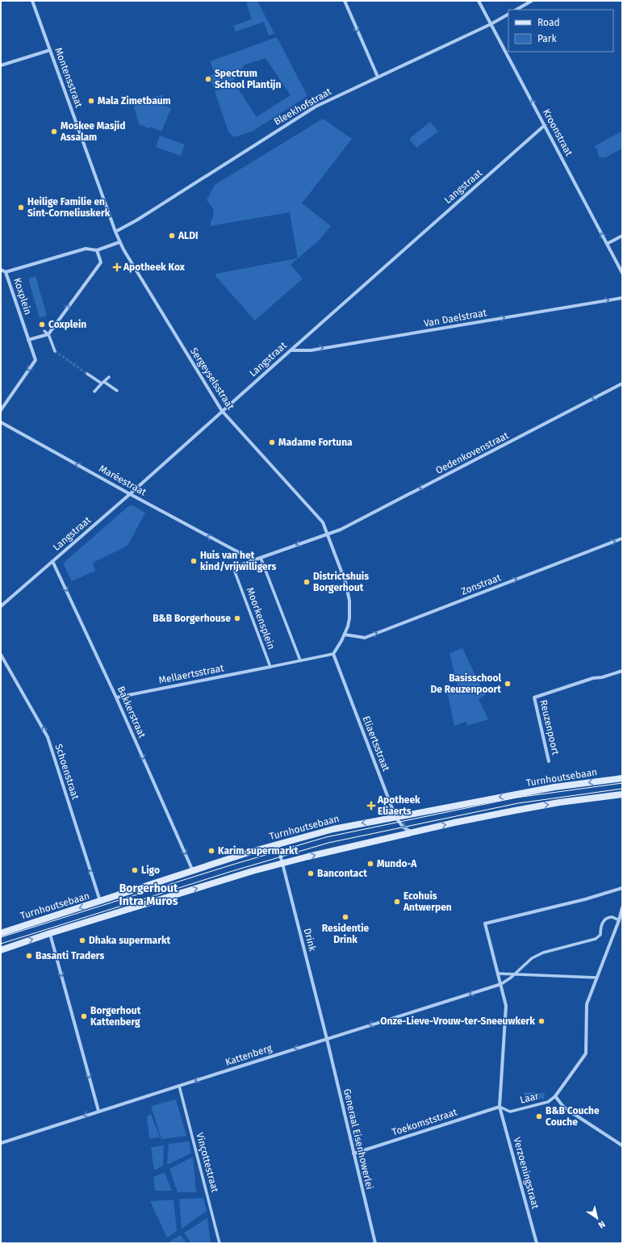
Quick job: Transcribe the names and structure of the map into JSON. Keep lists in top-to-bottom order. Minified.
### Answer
{"streets":{"main road":["Turnhoutsebaan"],"street":["Montensstraat","Bleekhofstraat","Kroonstraat","Langstraat","Koxplein","Van Daelstraat","Sergeyselsstraat","Oedenkovenstraat","Maréestraat","Zonstraat","Moorkensplein","Mellaertsstraat","Bakkerstraat","Reuzenpoort","Eliaertsstraat","Schoenstraat","Drink","Kattenberg","Laar","Toekomststraat","Generaal Eisenhowerlei","Vinçottestraat","Verzoeningstraat"]},"crossings":[["Montensstraat","Bleekhofstraat"],["Montensstraat","Sergeyselsstraat"],["Bleekhofstraat","Kroonstraat"],["Bleekhofstraat","Sergeyselsstraat"],["Kroonstraat","Langstraat"],["Langstraat","Van Daelstraat"],["Langstraat","Sergeyselsstraat"],["Langstraat","Maréestraat"],["Langstraat","Bakkerstraat"],["Koxplein","Sergeyselsstraat"],["Sergeyselsstraat","Oedenkovenstraat"],["Sergeyselsstraat","Moorkensplein"],["Oedenkovenstraat","Moorkensplein"],["Maréestraat","Moorkensplein"],["Moorkensplein","Mellaertsstraat"],["Mellaertsstraat","Bakkerstraat"],["Bakkerstraat","Turnhoutsebaan"],["Eliaertsstraat","Turnhoutsebaan"],["Schoenstraat","Turnhoutsebaan"],["Turnhoutsebaan","Drink"],["Drink","Kattenberg"],["Drink","Generaal Eisenhowerlei"],["Kattenberg","Generaal Eisenhowerlei"],["Kattenberg","Vinçottestraat"],["Laar","Toekomststraat"],["Laar","Verzoeningstraat"],["Toekomststraat","Generaal Eisenhowerlei"],["Toekomststraat","Verzoeningstraat"]],"one_way":["Kroonstraat","Van Daelstraat","Oedenkovenstraat","Maréestraat","Zonstraat","Bakkerstraat","Schoenstraat","Kattenberg"],"districts":["Borgerhout Intra Muros"],"places":{"other":["Spectrum School Plantijn","Mala Zimetbaum","Moskee Masjid Assalam","Heilige Familie en Sint-Corneliuskerk","ALDI","Coxplein","Madame Fortuna","Huis van het kind/vrijwilligers","Districtshuis Borgerhout","B&B Borgerhouse","Basisschool De Reuzenpoort","Karim supermarkt","Mundo-A","Ligo","Bancontact","Ecohuis Antwerpen","Residentie Drink","Dhaka supermarkt","Basanti Traders","Borgerhout Kattenberg","Onze-Lieve-Vrouw-ter-Sneeuwkerk","B&B Couche Couche"],"health":["Apotheek Kox","Apotheek Eliaerts"]},"legend":["Road","Park"],"north":"bottom right"}
